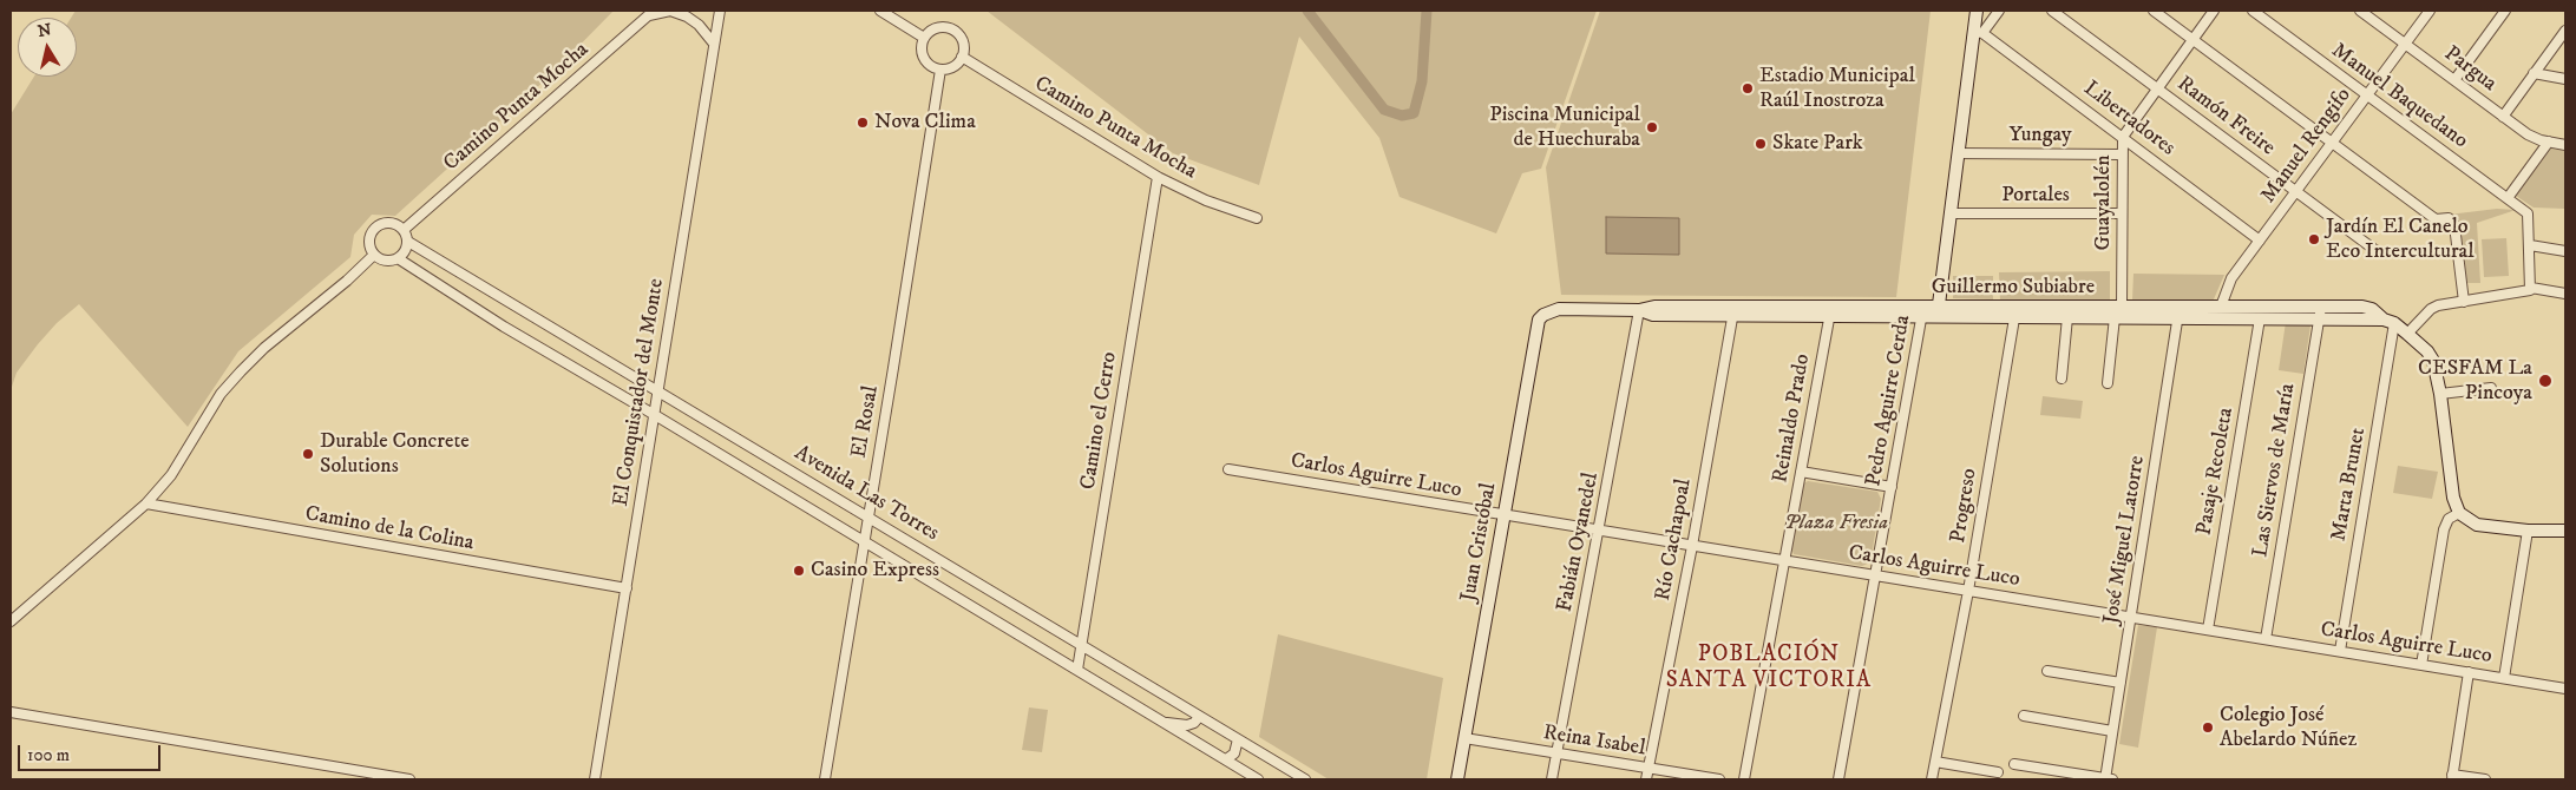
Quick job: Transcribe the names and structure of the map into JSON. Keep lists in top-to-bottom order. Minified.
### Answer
{"streets":{"street":["Pargua","Manuel Baquedano","Camino Punta Mocha","Ramón Freire","Libertadores","Yungay","Manuel Rengifo","Portales","Guayalolén","Guillermo Subiabre","El Conquistador del Monte","Pedro Aguirre Cerda","Reinaldo Prado","Camino el Cerro","El Rosal","Las Siervos de María","Pasaje Recoleta","Carlos Aguirre Luco","Marta Brunet","Avenida Las Torres","Progreso","Camino de la Colina","Río Cachapoal","José Miguel Latorre","Juan Cristóbal","Fabián Oyanedel","Reina Isabel"]},"crossings":[["Pargua","Manuel Rengifo"],["Manuel Baquedano","Manuel Rengifo"],["Camino Punta Mocha","Camino el Cerro"],["Camino Punta Mocha","El Rosal"],["Camino Punta Mocha","Avenida Las Torres"],["Ramón Freire","Manuel Rengifo"],["Ramón Freire","Guayalolén"],["Libertadores","Manuel Rengifo"],["Libertadores","Guayalolén"],["Yungay","Guayalolén"],["Manuel Rengifo","Guillermo Subiabre"],["Portales","Guayalolén"],["Guayalolén","Guillermo Subiabre"],["Guillermo Subiabre","Pedro Aguirre Cerda"],["Guillermo Subiabre","Reinaldo Prado"],["Guillermo Subiabre","Las Siervos de María"],["Guillermo Subiabre","Pasaje Recoleta"],["Guillermo Subiabre","Marta Brunet"],["Guillermo Subiabre","Progreso"],["Guillermo Subiabre","Río Cachapoal"],["Guillermo Subiabre","José Miguel Latorre"],["Guillermo Subiabre","Juan Cristóbal"],["Guillermo Subiabre","Fabián Oyanedel"],["El Conquistador del Monte","Avenida Las Torres"],["El Conquistador del Monte","Camino de la Colina"],["Pedro Aguirre Cerda","Carlos Aguirre Luco"],["Reinaldo Prado","Carlos Aguirre Luco"],["Camino el Cerro","Avenida Las Torres"],["El Rosal","Avenida Las Torres"],["Las Siervos de María","Carlos Aguirre Luco"],["Pasaje Recoleta","Carlos Aguirre Luco"],["Carlos Aguirre Luco","Marta Brunet"],["Carlos Aguirre Luco","Progreso"],["Carlos Aguirre Luco","Río Cachapoal"],["Carlos Aguirre Luco","José Miguel Latorre"],["Carlos Aguirre Luco","Juan Cristóbal"],["Carlos Aguirre Luco","Fabián Oyanedel"],["Río Cachapoal","Reina Isabel"],["Juan Cristóbal","Reina Isabel"],["Fabián Oyanedel","Reina Isabel"]],"districts":["POBLACIÓN SANTA VICTORIA"],"parks":["Plaza Fresia"],"places":["Estadio Municipal Raúl Inostroza","Nova Clima","Piscina Municipal de Huechuraba","Skate Park","Jardín El Canelo Eco Intercultural","CESFAM La Pincoya","Durable Concrete Solutions","Casino Express","Colegio José Abelardo Núñez"],"scale_bar":"100 m","north":"top"}
